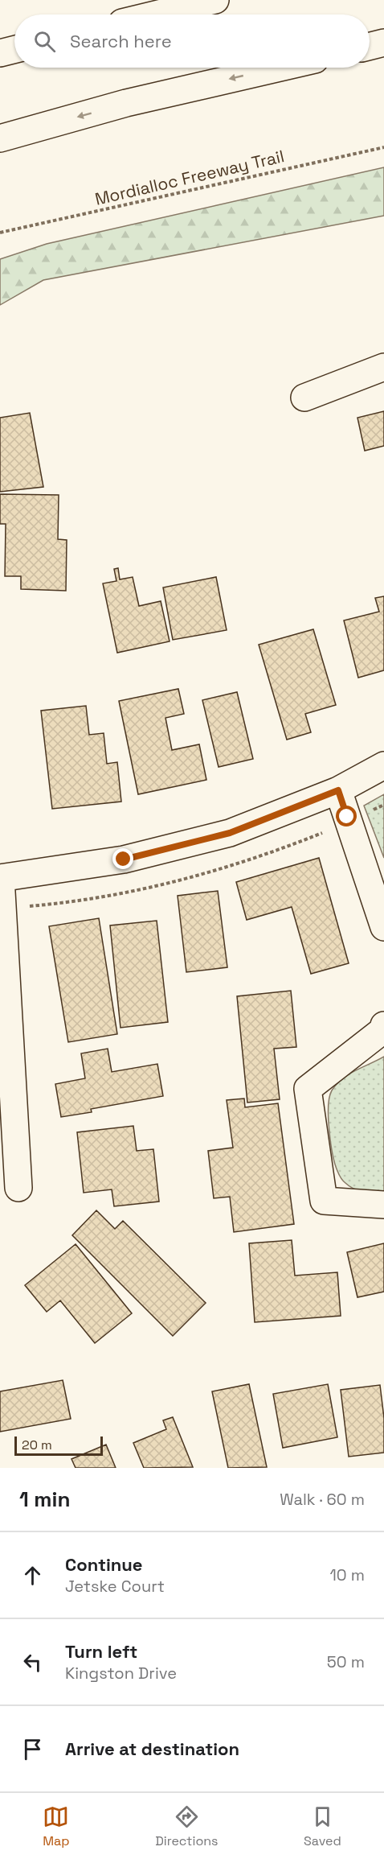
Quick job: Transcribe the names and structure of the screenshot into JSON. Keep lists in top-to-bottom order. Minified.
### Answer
{"streets":{"path":["Mordialloc Freeway Trail"]},"scale_bar":"20 m","page":{"search":"Search here","scale":"20 m","heading":["1 min","Walk · 60 m"],"list":[["Continue","Jetske Court","10 m"],["Turn left","Kingston Drive","50 m"],"Arrive at destination"],"nav":["Map","Directions","Saved"]}}
